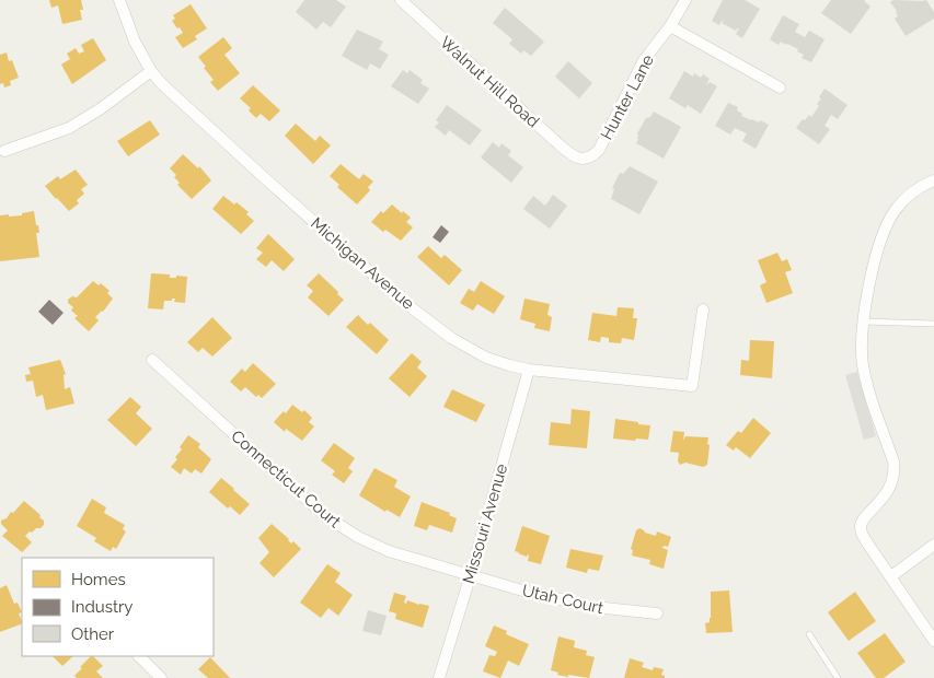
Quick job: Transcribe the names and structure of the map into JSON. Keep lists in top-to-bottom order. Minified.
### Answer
{"streets":{"street":["Walnut Hill Road","Hunter Lane","Michigan Avenue","Connecticut Court","Missouri Avenue","Utah Court"]},"crossings":[["Walnut Hill Road","Hunter Lane"],["Michigan Avenue","Missouri Avenue"],["Connecticut Court","Missouri Avenue"],["Connecticut Court","Utah Court"],["Missouri Avenue","Utah Court"]],"legend":["Homes","Industry","Other"]}
